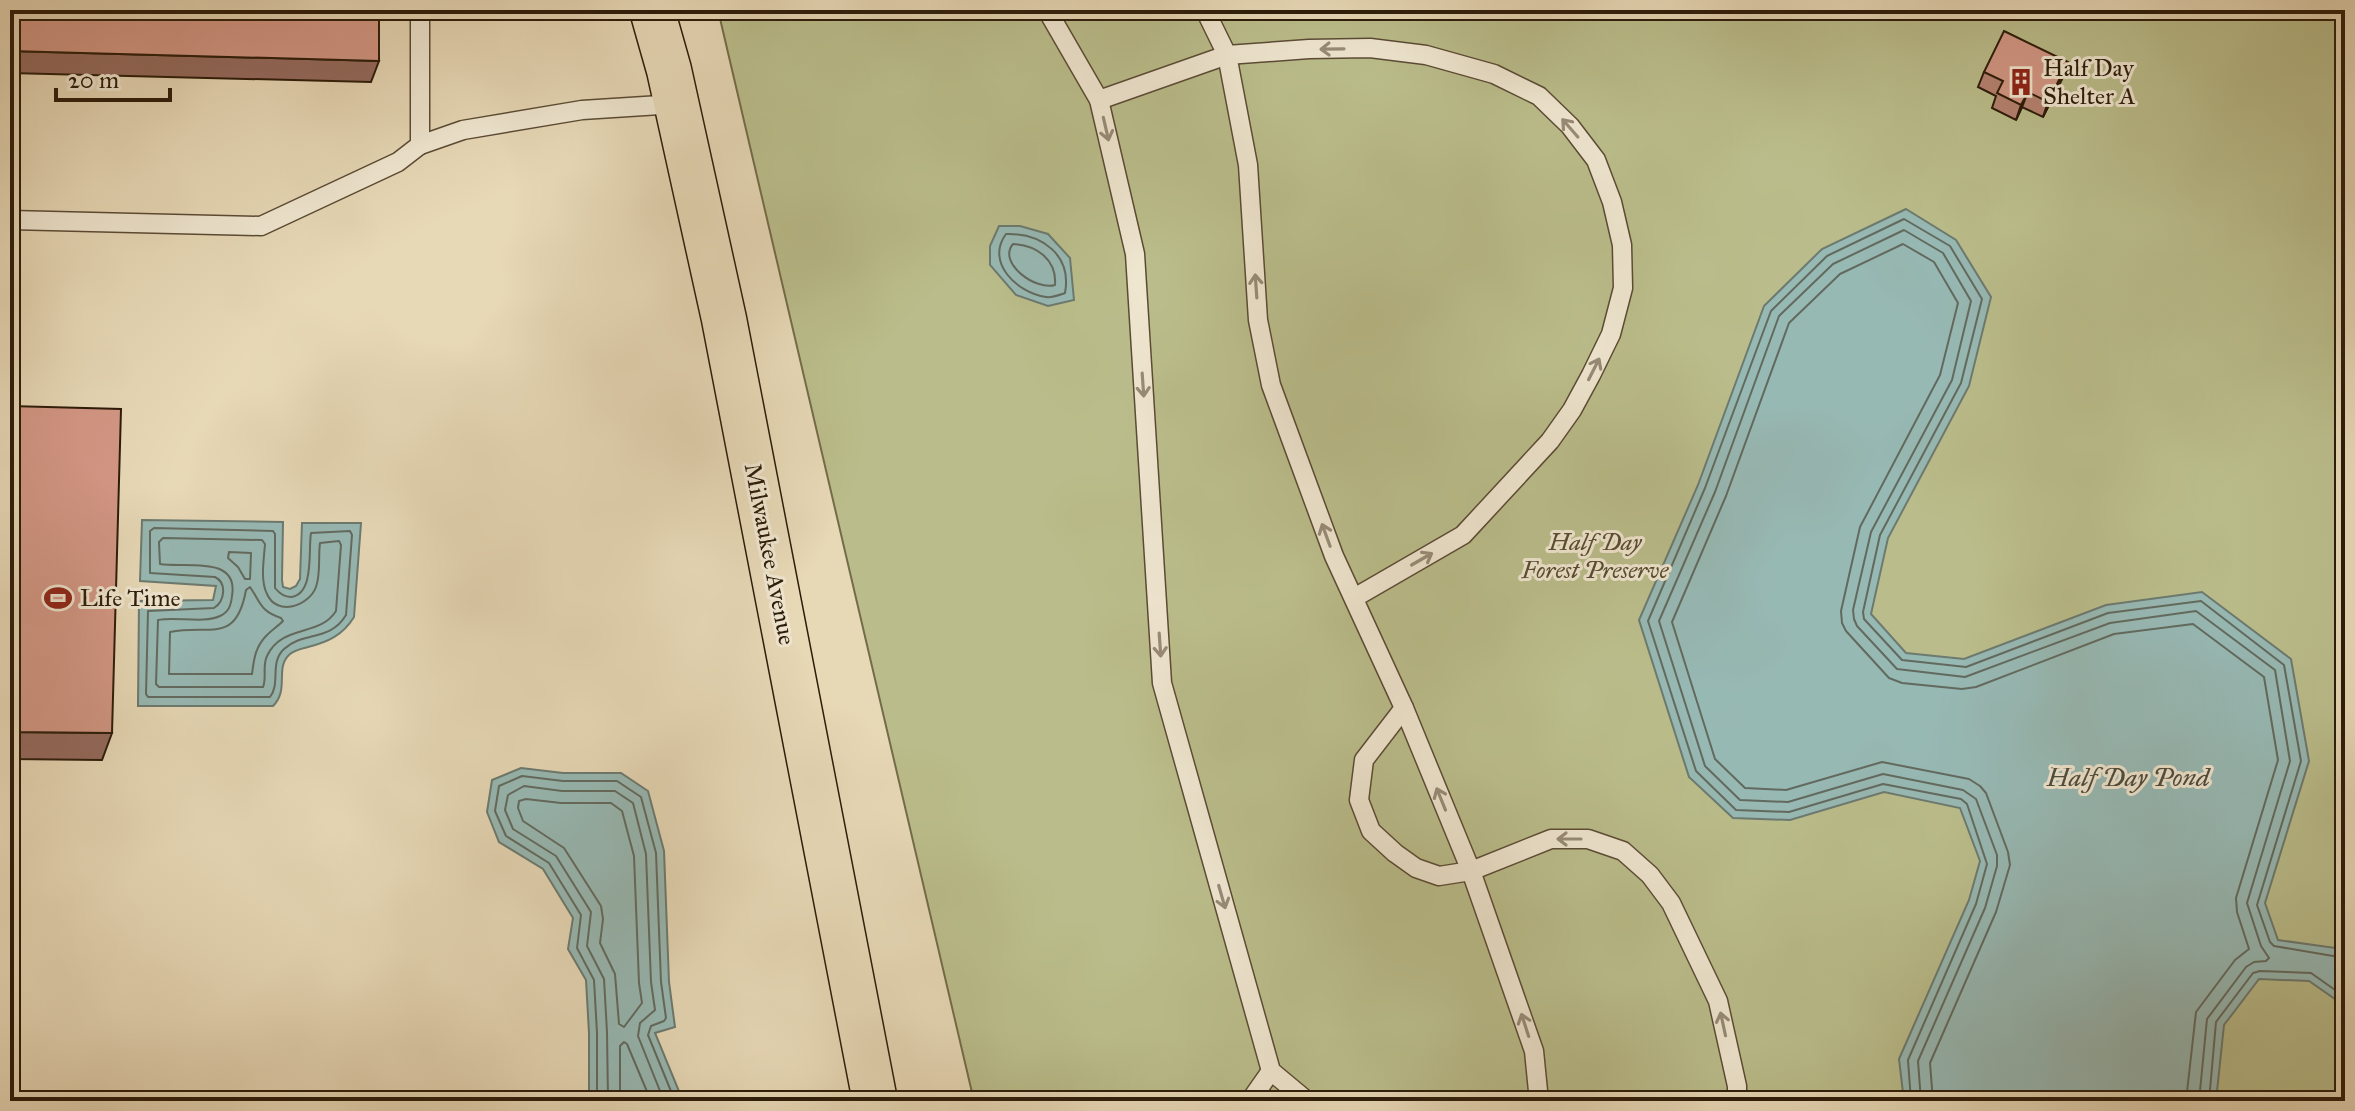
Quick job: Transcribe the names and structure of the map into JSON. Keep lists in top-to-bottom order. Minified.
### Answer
{"streets":{"main road":["Milwaukee Avenue"]},"water":["Half Day Pond"],"parks":["Half Day Forest Preserve"],"places":{"building":["Half Day Shelter A"],"sports":["Life Time"]},"scale_bar":"20 m"}
